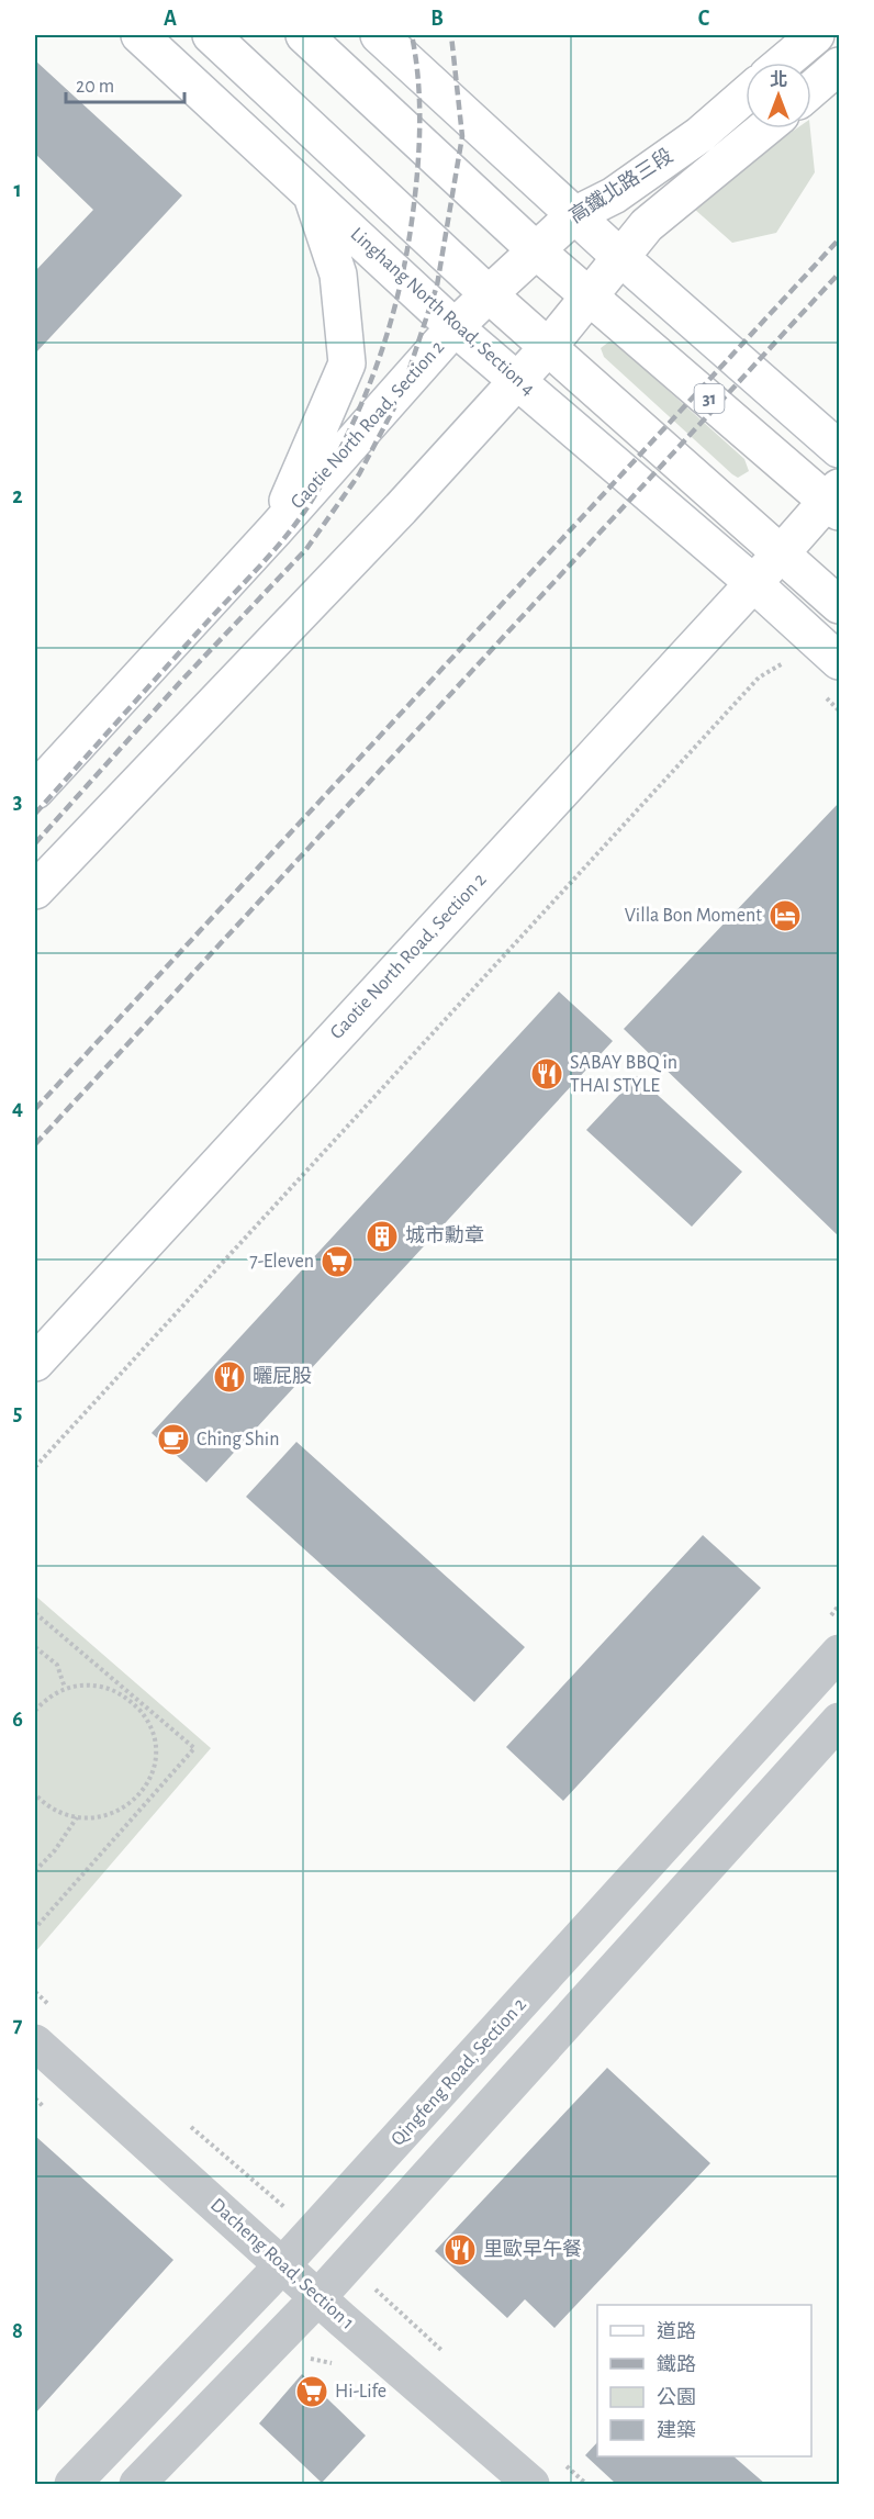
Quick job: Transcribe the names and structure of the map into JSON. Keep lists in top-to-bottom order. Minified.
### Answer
{"streets":{"street":["高鐵北路三段","Linghang North Road, Section 4","31","Gaotie North Road, Section 2","Qingfeng Road, Section 2","Dacheng Road, Section 1"]},"crossings":[["高鐵北路三段","31"],["高鐵北路三段","Gaotie North Road, Section 2"],["Linghang North Road, Section 4","Gaotie North Road, Section 2"],["Qingfeng Road, Section 2","Dacheng Road, Section 1"]],"places":{"hotel":["Villa Bon Moment"],"restaurant":["SABAY BBQ in THAI STYLE","曬屁股","里歐早午餐"],"building":["城市勳章"],"supermarket":["7-Eleven","Hi-Life"],"cafe":["Ching Shin"]},"legend":["道路","鐵路","公園","建築"],"scale_bar":"20 m","north":"top","grid":{"columns":["A","B","C"],"rows":["1","2","3","4","5","6","7","8"]}}
